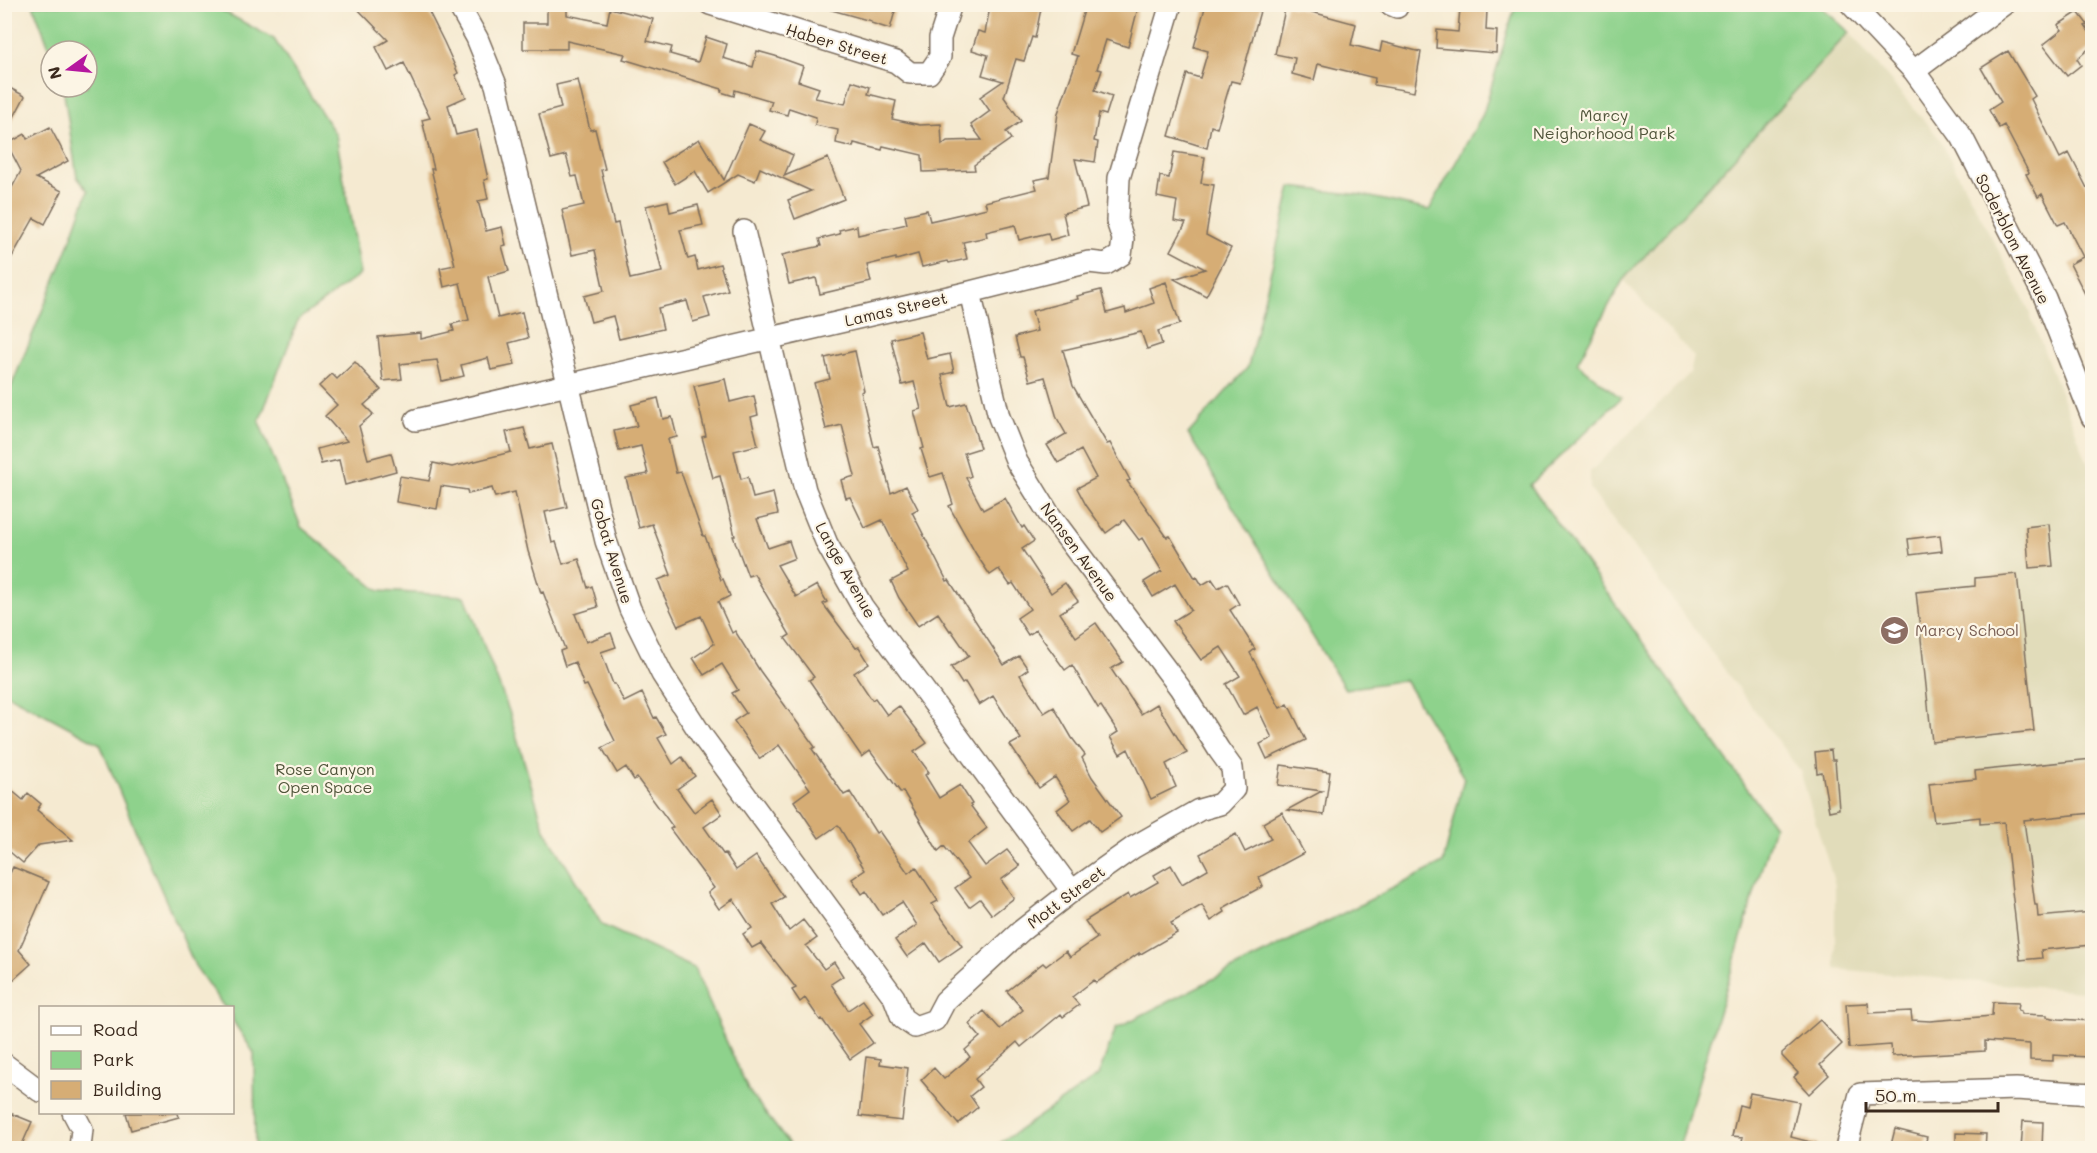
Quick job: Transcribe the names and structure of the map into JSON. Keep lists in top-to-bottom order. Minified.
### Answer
{"streets":{"street":["Haber Street","Soderblom Avenue","Lamas Street","Gobat Avenue","Nansen Avenue","Lange Avenue","Mott Street"]},"crossings":[["Lamas Street","Gobat Avenue"],["Lamas Street","Nansen Avenue"],["Lamas Street","Lange Avenue"],["Gobat Avenue","Mott Street"],["Nansen Avenue","Mott Street"],["Lange Avenue","Mott Street"]],"parks":["Marcy Neighorhood Park","Rose Canyon Open Space"],"places":{"school or university":["Marcy School"]},"legend":["Road","Park","Building"],"scale_bar":"50 m","north":"left"}
